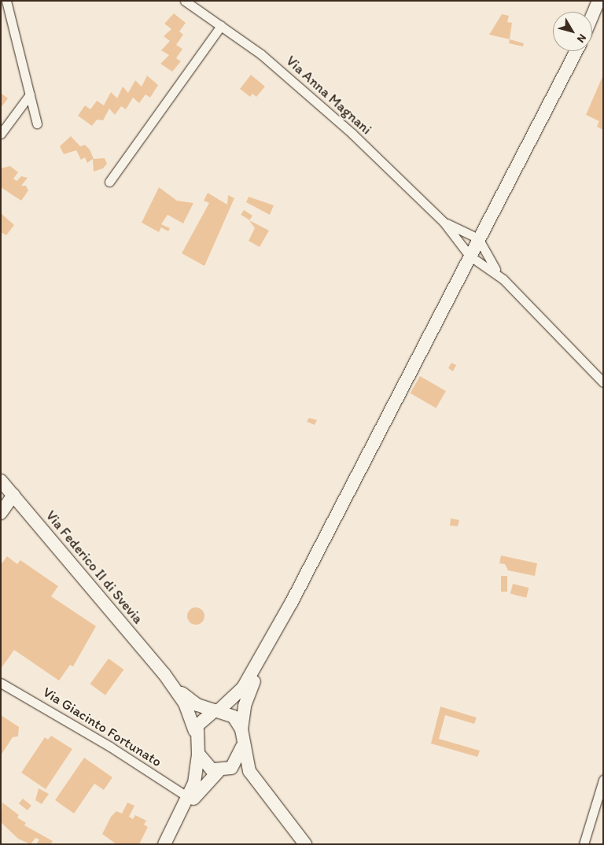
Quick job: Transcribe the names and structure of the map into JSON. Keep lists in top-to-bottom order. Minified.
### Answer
{"streets":{"main road":["Via Federico II di Svevia"],"street":["Via Anna Magnani","Via Giacinto Fortunato"]},"north":"bottom right"}
